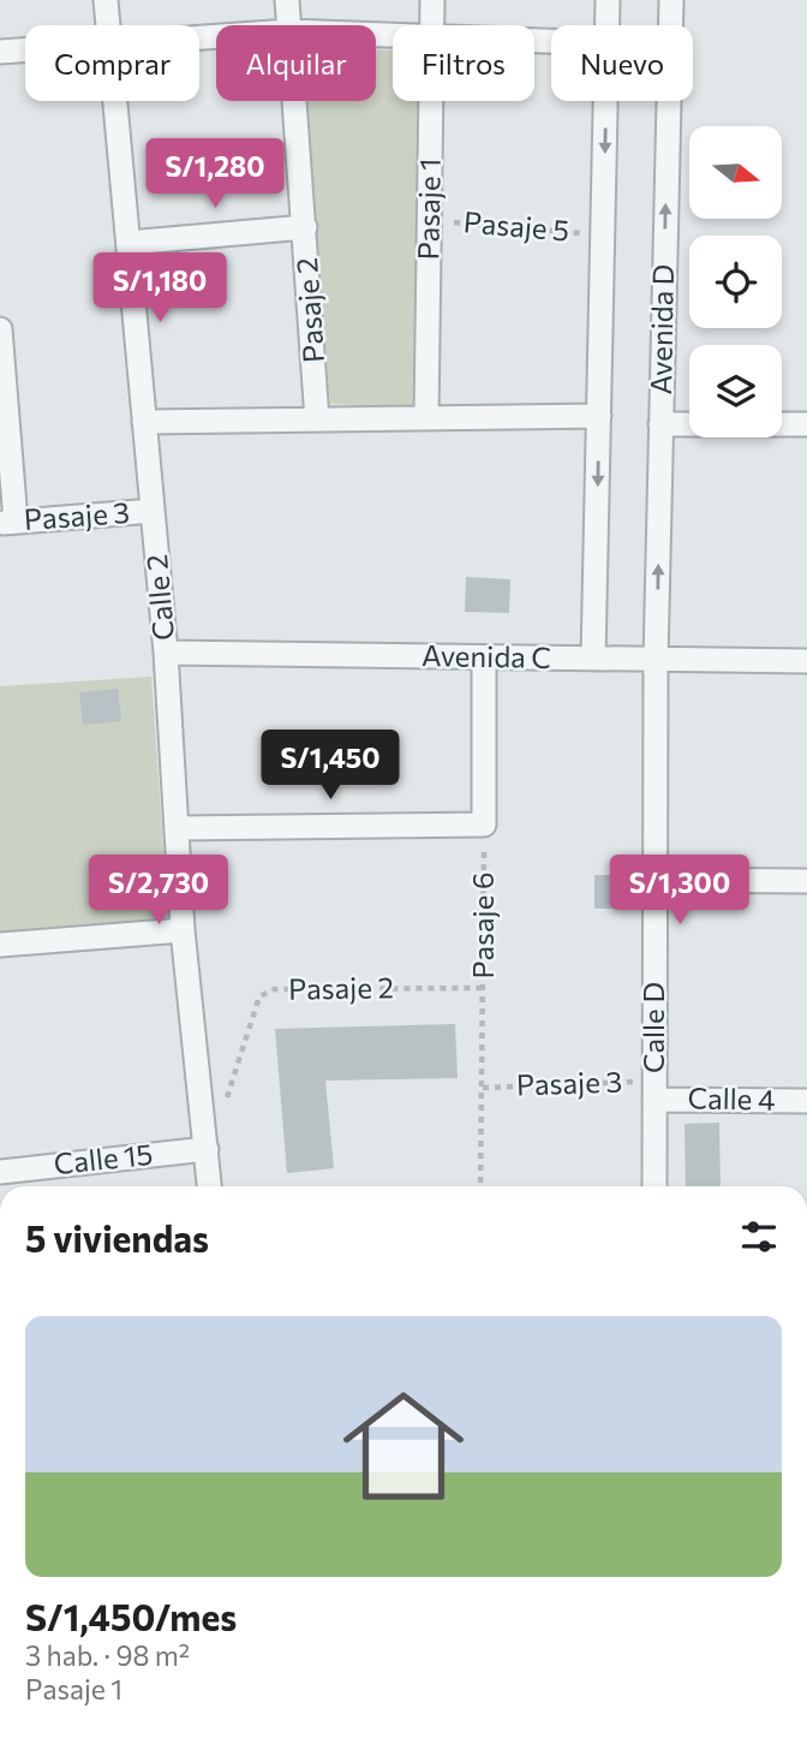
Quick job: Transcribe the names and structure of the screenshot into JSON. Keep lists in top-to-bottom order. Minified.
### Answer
{"streets":{"street":["Pasaje 1","Pasaje 2","Avenida D","Pasaje 3","Calle 2","Avenida C","Calle D","Calle 4","Calle 15"],"path":["Pasaje 5","Pasaje 6"]},"crossings":[["Pasaje 1","Pasaje 5"],["Pasaje 2","Pasaje 6"],["Avenida D","Avenida C"],["Avenida D","Calle D"],["Pasaje 3","Calle 2"],["Pasaje 3","Pasaje 6"],["Pasaje 3","Calle D"],["Pasaje 3","Calle 4"],["Calle 2","Avenida C"],["Calle 2","Calle 15"],["Avenida C","Calle D"],["Calle D","Calle 4"]],"north":"right","page":{"chip":["Comprar","Alquilar","Filtros","Nuevo"],"price":["S/1,280","S/1,180","S/1,450","S/2,730","S/1,300"],"heading":"5 viviendas","list":[{"name":"S/1,450/mes","note":"3 hab. · 98 m² · Pasaje 1"}]}}
